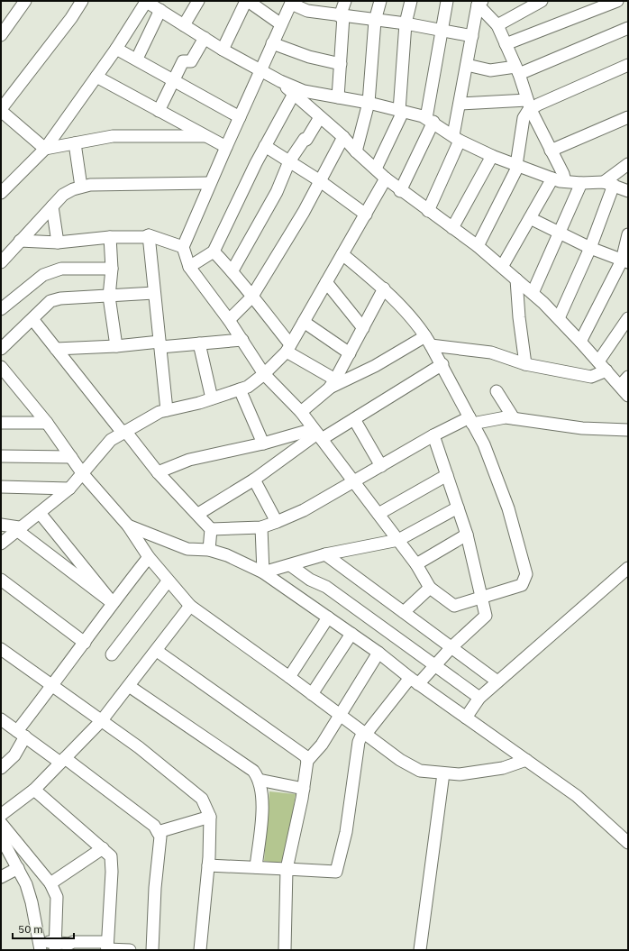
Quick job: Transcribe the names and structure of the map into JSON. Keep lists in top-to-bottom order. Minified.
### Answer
{"scale_bar":"50 m"}
